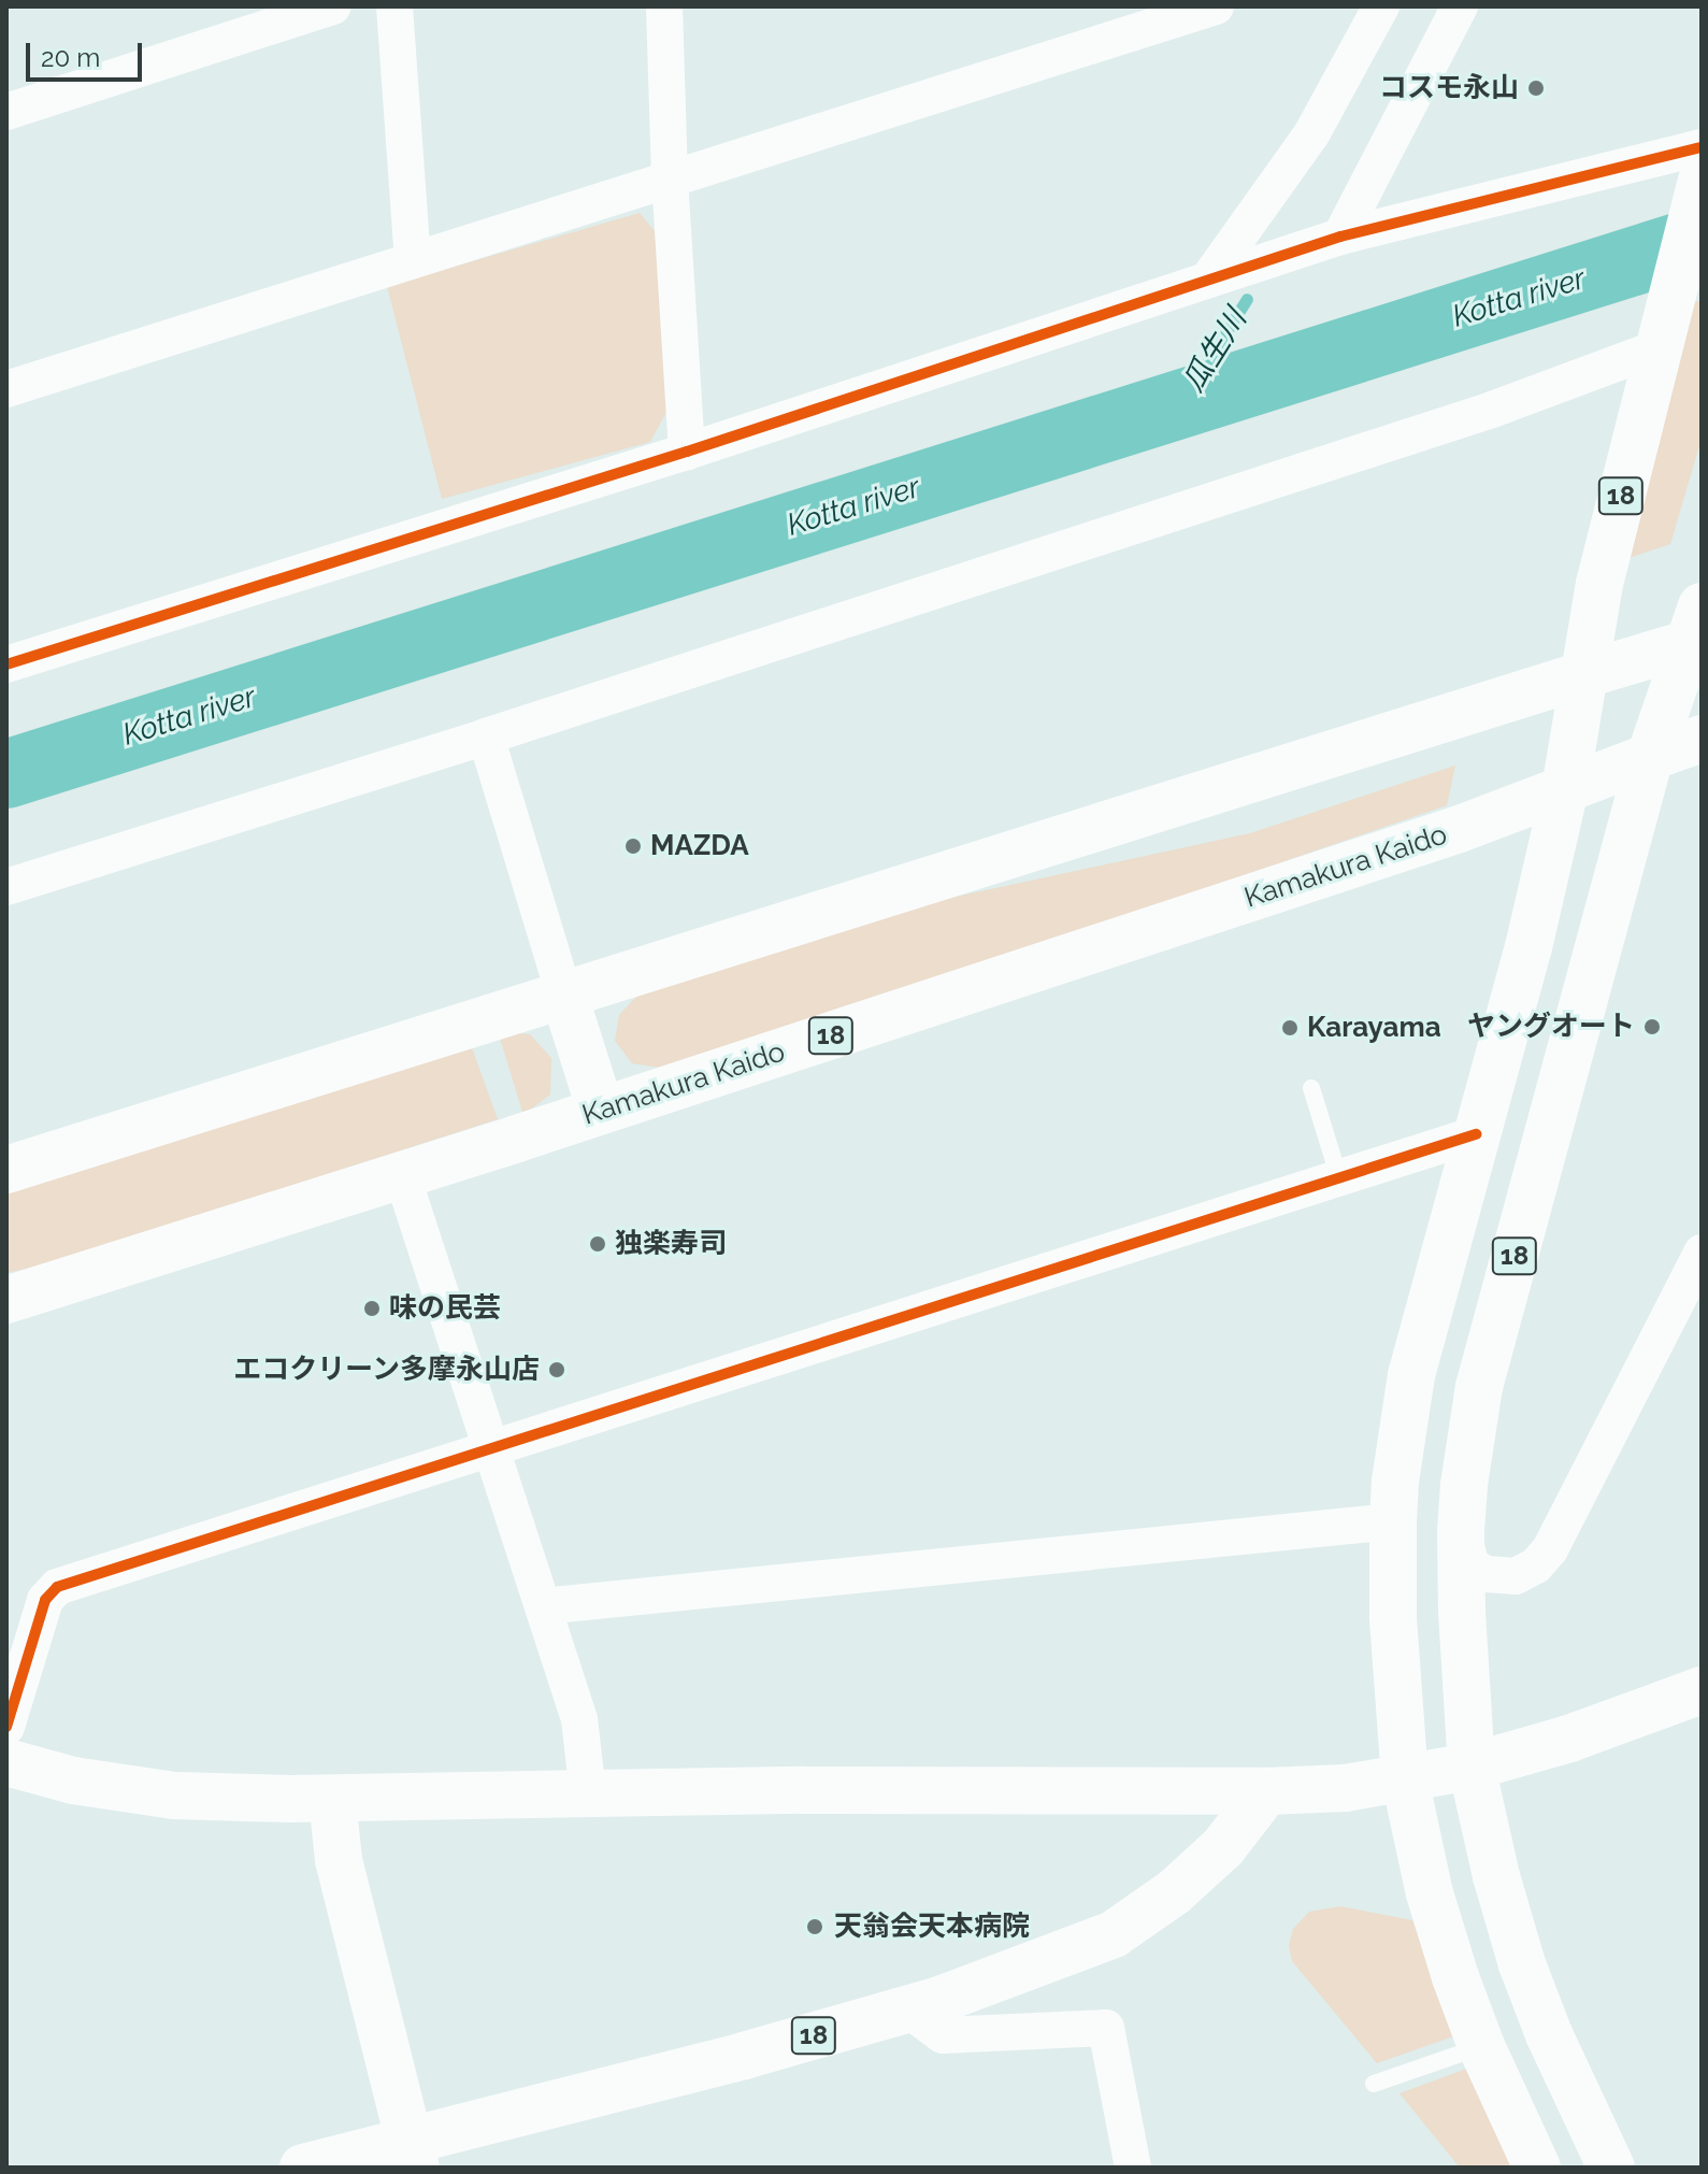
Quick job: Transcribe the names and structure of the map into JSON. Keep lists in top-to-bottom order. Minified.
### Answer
{"streets":{"main road":["18","Kamakura Kaido"]},"crossings":[["18","Kamakura Kaido"]],"water":["Kotta river","瓜生川"],"places":["コスモ永山","MAZDA","ヤングオート","Karayama","独楽寿司","味の民芸","エコクリーン多摩永山店","天翁会天本病院"],"scale_bar":"20 m"}
